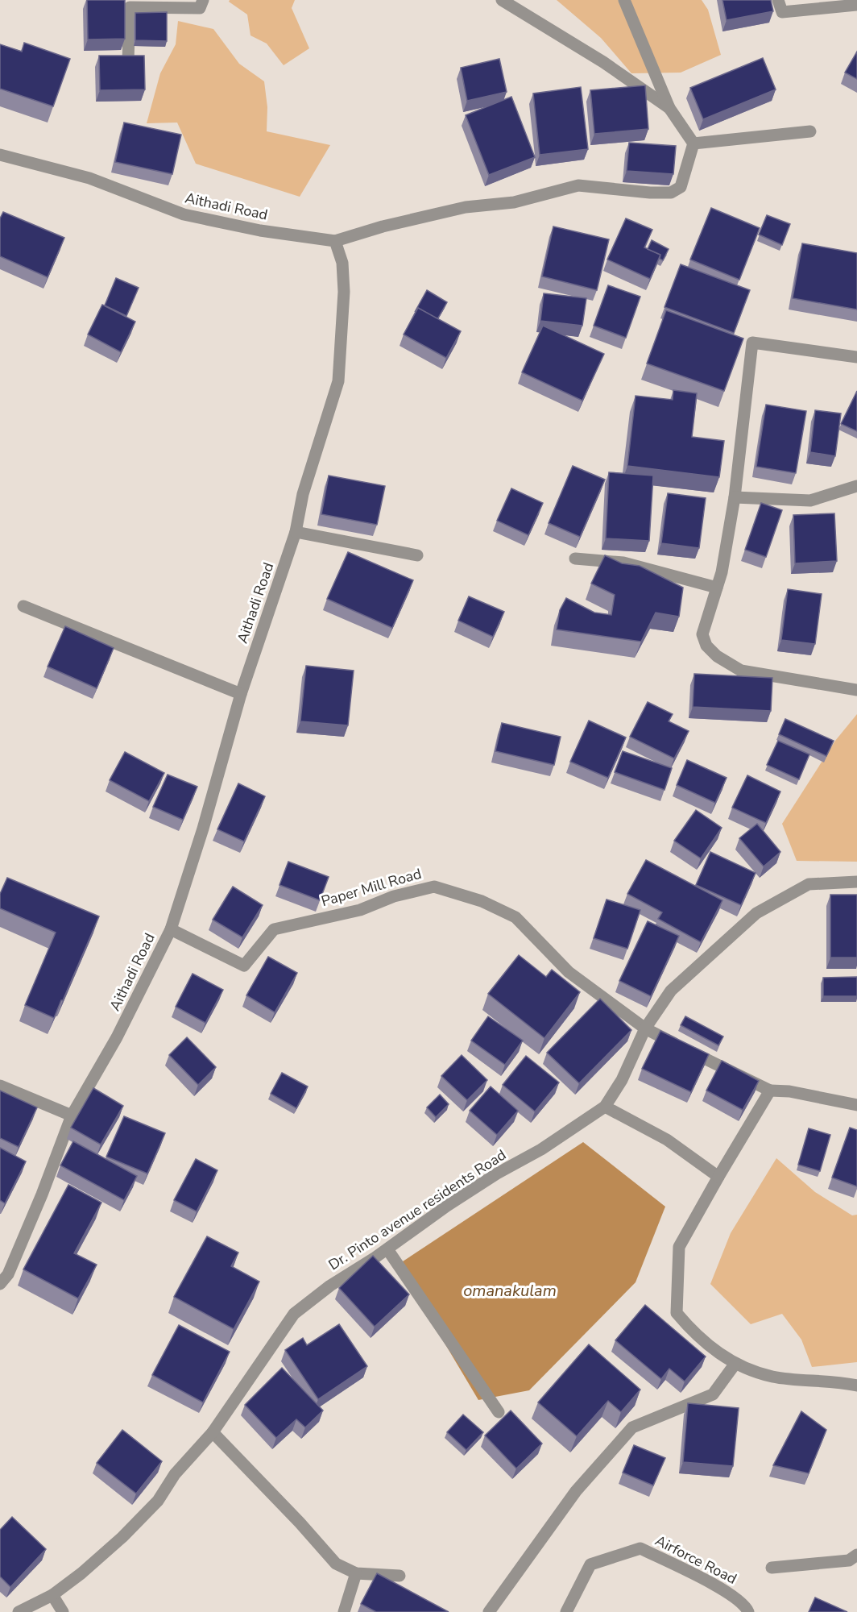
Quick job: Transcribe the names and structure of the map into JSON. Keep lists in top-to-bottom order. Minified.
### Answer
{"streets":{"street":["Aithadi Road","Paper Mill Road","Dr. Pinto avenue residents Road","Airforce Road"]},"crossings":[["Aithadi Road","Paper Mill Road"],["Paper Mill Road","Dr. Pinto avenue residents Road"]],"water":["omanakulam"]}
